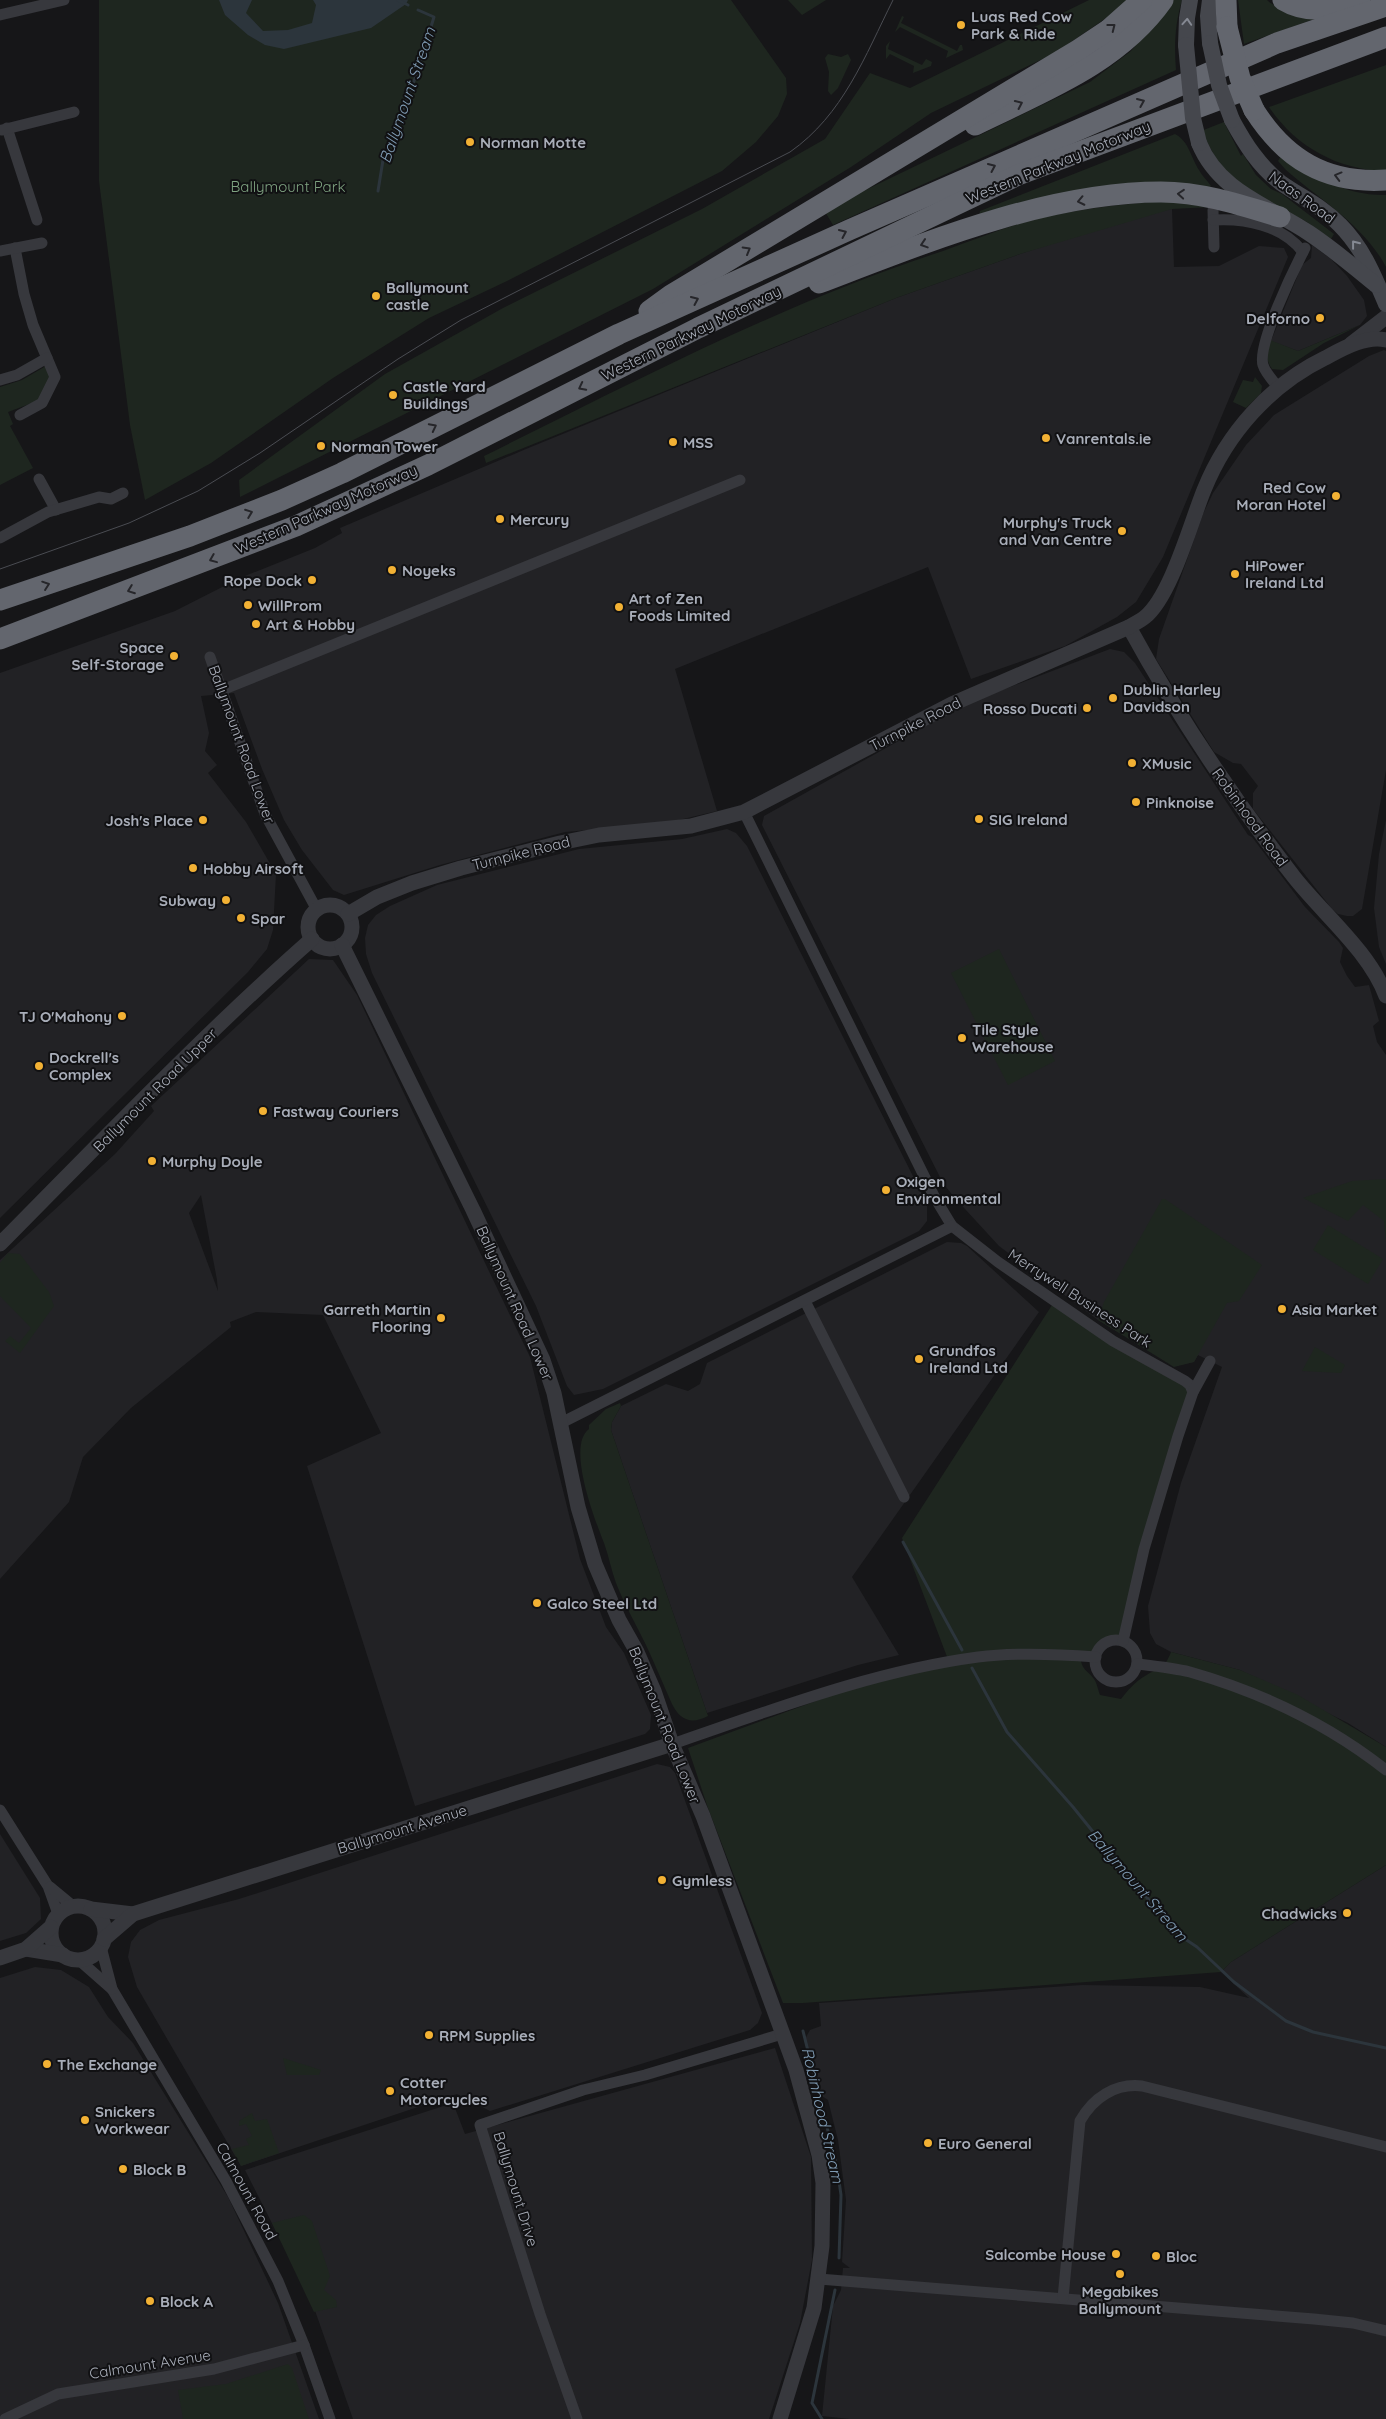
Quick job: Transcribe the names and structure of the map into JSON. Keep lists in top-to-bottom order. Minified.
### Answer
{"streets":{"highway":["Western Parkway Motorway"],"main road":["Naas Road"],"street":["Turnpike Road","Ballymount Road Lower","Robinhood Road","Ballymount Road Upper","Merrywell Business Park","Ballymount Avenue","Ballymount Drive","Calmount Road","Calmount Avenue"]},"crossings":[["Turnpike Road","Ballymount Road Lower"],["Turnpike Road","Robinhood Road"],["Turnpike Road","Ballymount Road Upper"],["Ballymount Road Lower","Ballymount Road Upper"],["Ballymount Road Lower","Ballymount Avenue"],["Ballymount Road Lower","Ballymount Drive"],["Ballymount Avenue","Calmount Road"],["Calmount Road","Calmount Avenue"]],"water":["Ballymount Stream","Robinhood Stream"],"parks":["Ballymount Park"],"places":["Luas Red Cow Park & Ride","Norman Motte","Ballymount castle","Delforno","Castle Yard Buildings","Vanrentals.ie","MSS","Norman Tower","Red Cow Moran Hotel","Mercury","Murphy's Truck and Van Centre","Noyeks","HiPower Ireland Ltd","Rope Dock","WillProm","Art of Zen Foods Limited","Art & Hobby","Space Self-Storage","Dublin Harley Davidson","Rosso Ducati","XMusic","Pinknoise","SIG Ireland","Josh's Place","Hobby Airsoft","Subway","Spar","TJ O'Mahony","Tile Style Warehouse","Dockrell's Complex","Fastway Couriers","Murphy Doyle","Oxigen Environmental","Asia Market","Garreth Martin Flooring","Grundfos Ireland Ltd","Galco Steel Ltd","Gymless","Chadwicks","RPM Supplies","The Exchange","Cotter Motorcycles","Snickers Workwear","Euro General","Block B","Salcombe House","Bloc","Megabikes Ballymount","Block A"]}
